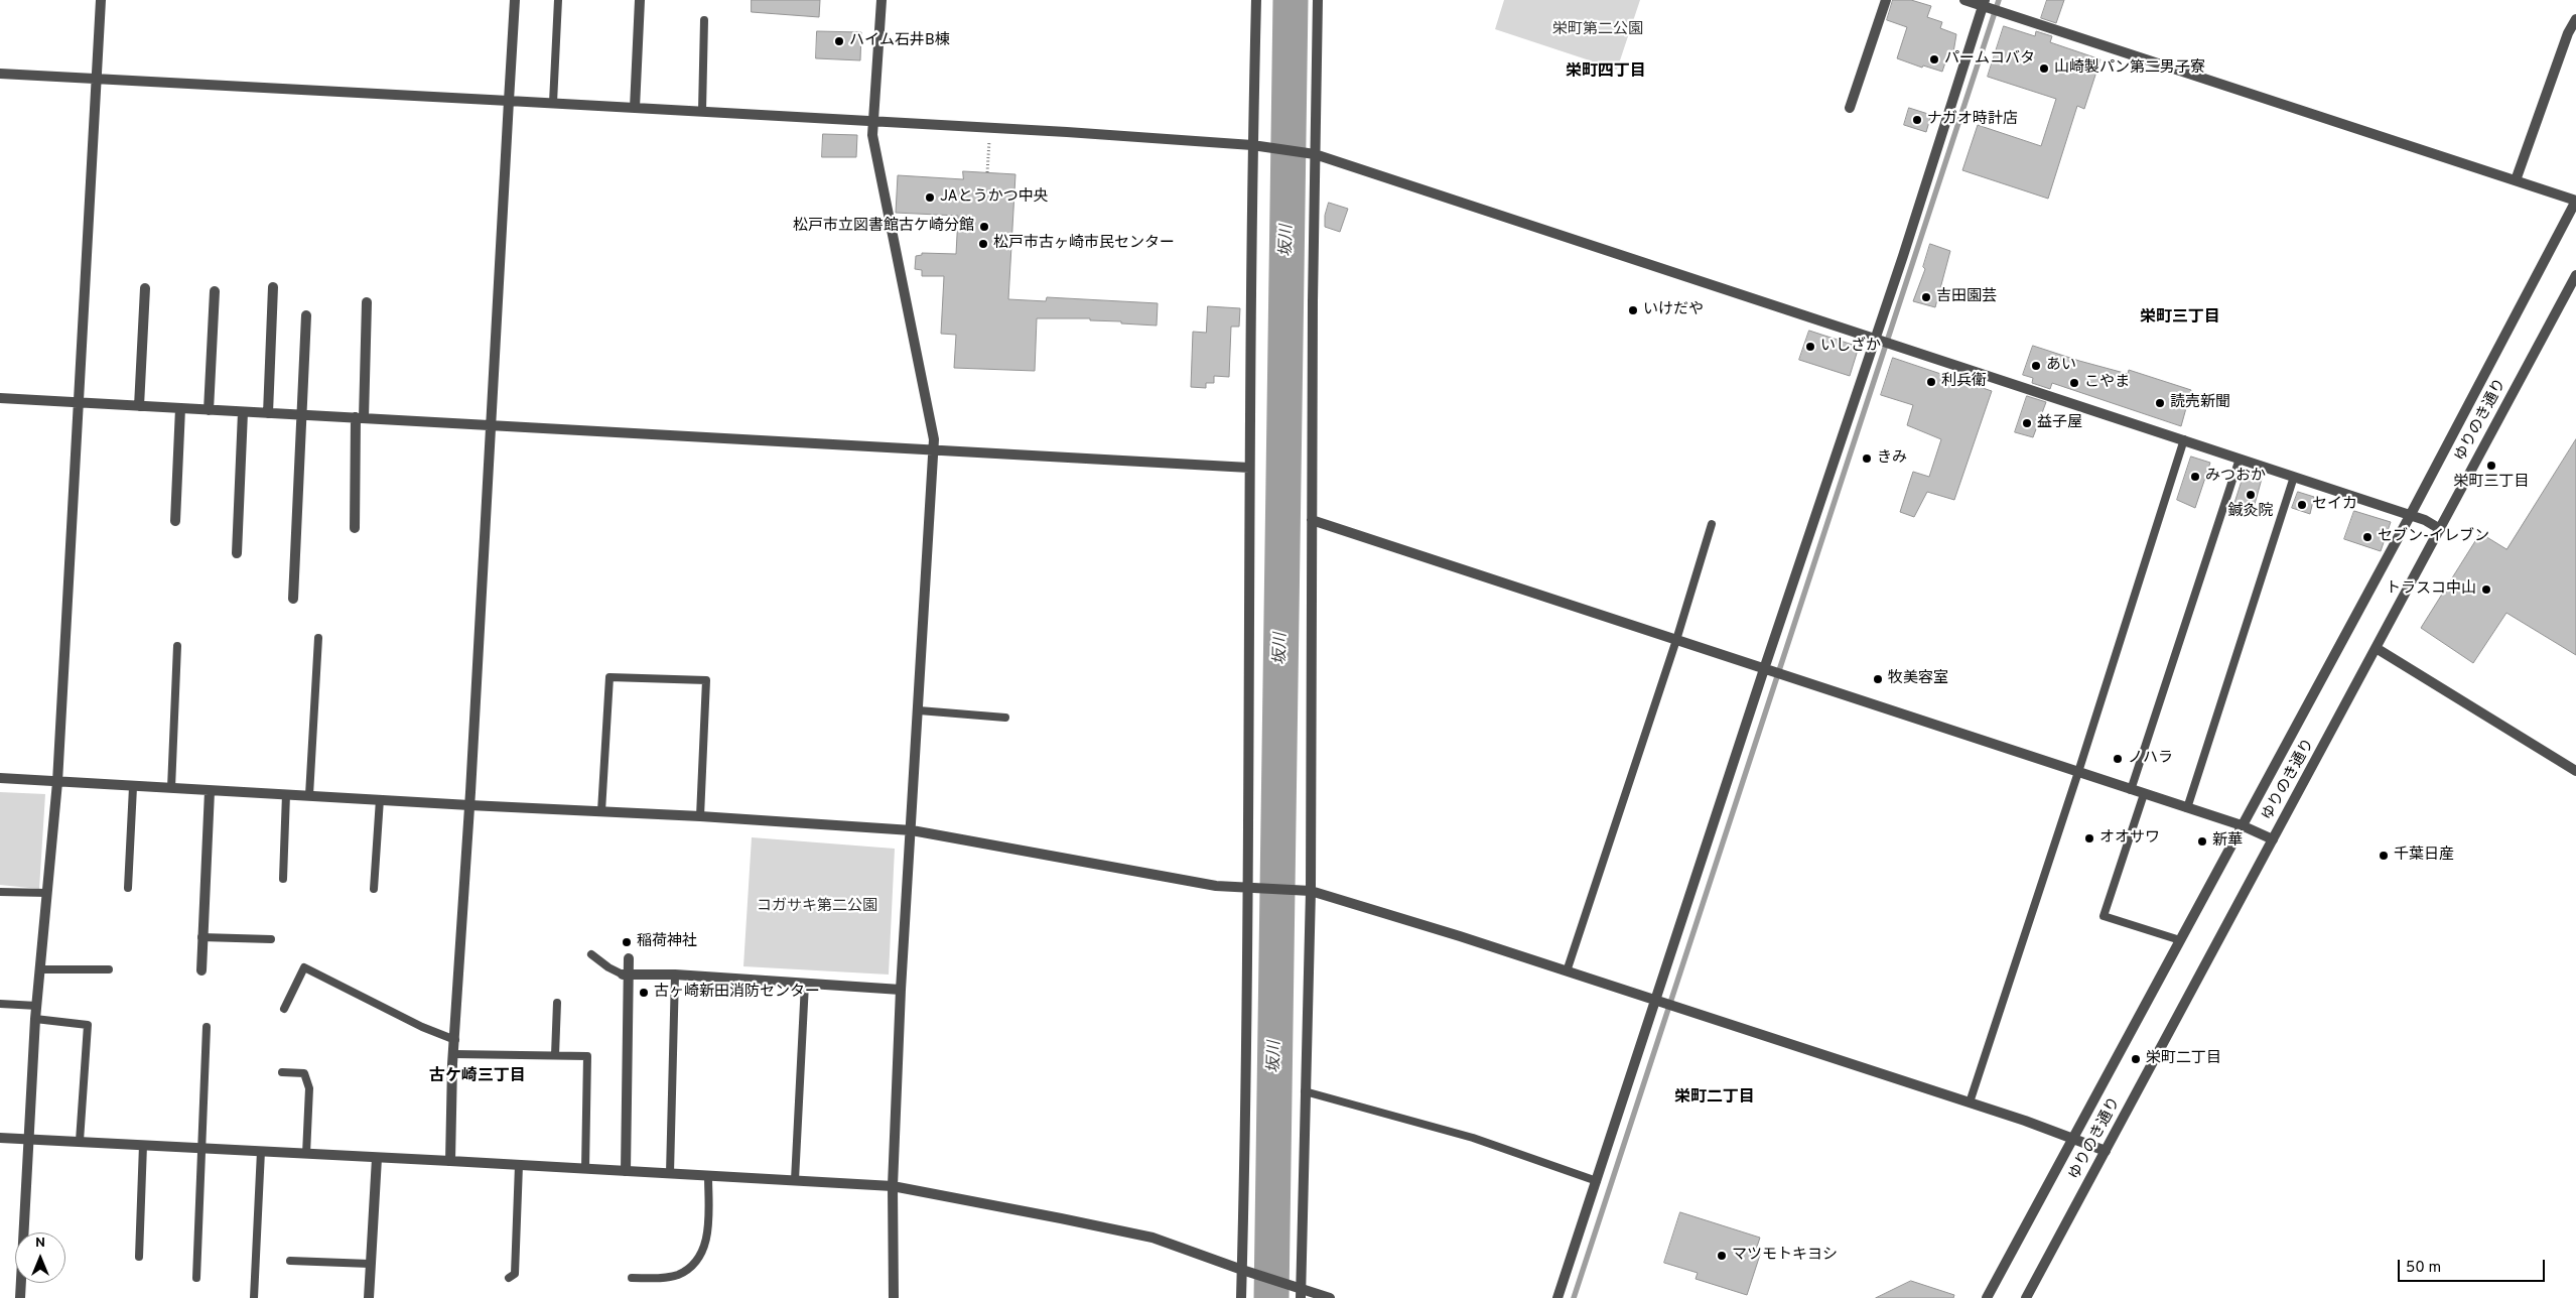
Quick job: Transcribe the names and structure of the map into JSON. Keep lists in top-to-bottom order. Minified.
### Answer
{"streets":{"street":["ゆりのき通り"]},"districts":["栄町四丁目","栄町三丁目","古ケ崎三丁目","栄町二丁目"],"water":["坂川"],"parks":["栄町第二公園","コガサキ第二公園"],"places":["ハイム石井B棟","パームコバタ","山崎製パン第二男子寮","ナガオ時計店","JAとうかつ中央","松戸市立図書館古ケ崎分館","松戸市古ヶ崎市民センター","吉田園芸","いけだや","いしざか","あい","利兵衛","こやま","読売新聞","益子屋","きみ","栄町三丁目","みつおか","鍼灸院","セイカ","セブン-イレブン","トラスコ中山","牧美容室","ノハラ","オオサワ","新華","千葉日産","稲荷神社","古ヶ崎新田消防センター","栄町二丁目","マツモトキヨシ"],"scale_bar":"50 m","north":"top"}
